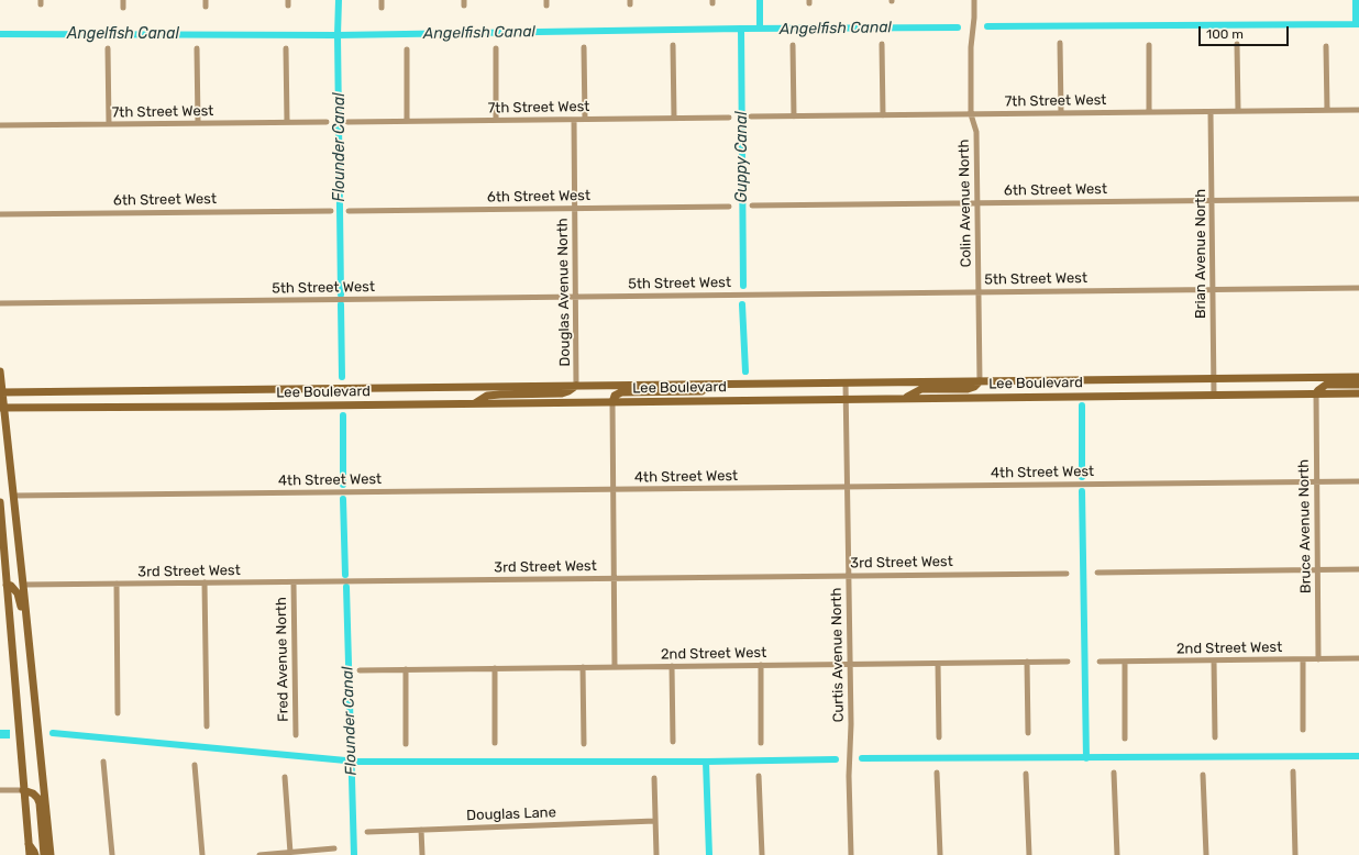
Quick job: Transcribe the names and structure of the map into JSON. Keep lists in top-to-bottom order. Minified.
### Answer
{"streets":{"main road":["Lee Boulevard"],"street":["7th Street West","6th Street West","Colin Avenue North","Brian Avenue North","5th Street West","Douglas Avenue North","4th Street West","Bruce Avenue North","3rd Street West","2nd Street West","Curtis Avenue North","Fred Avenue North","Douglas Lane"]},"crossings":[["7th Street West","Colin Avenue North"],["7th Street West","Brian Avenue North"],["7th Street West","Douglas Avenue North"],["6th Street West","Colin Avenue North"],["6th Street West","Brian Avenue North"],["6th Street West","Douglas Avenue North"],["Colin Avenue North","5th Street West"],["Colin Avenue North","Lee Boulevard"],["Brian Avenue North","5th Street West"],["Brian Avenue North","Lee Boulevard"],["5th Street West","Douglas Avenue North"],["Douglas Avenue North","Lee Boulevard"],["Lee Boulevard","Bruce Avenue North"],["Lee Boulevard","Curtis Avenue North"],["4th Street West","Bruce Avenue North"],["4th Street West","Curtis Avenue North"],["Bruce Avenue North","2nd Street West"],["3rd Street West","Curtis Avenue North"],["3rd Street West","Fred Avenue North"],["2nd Street West","Curtis Avenue North"]],"water":["Angelfish Canal","Flounder Canal","Guppy Canal"],"scale_bar":"100 m"}
